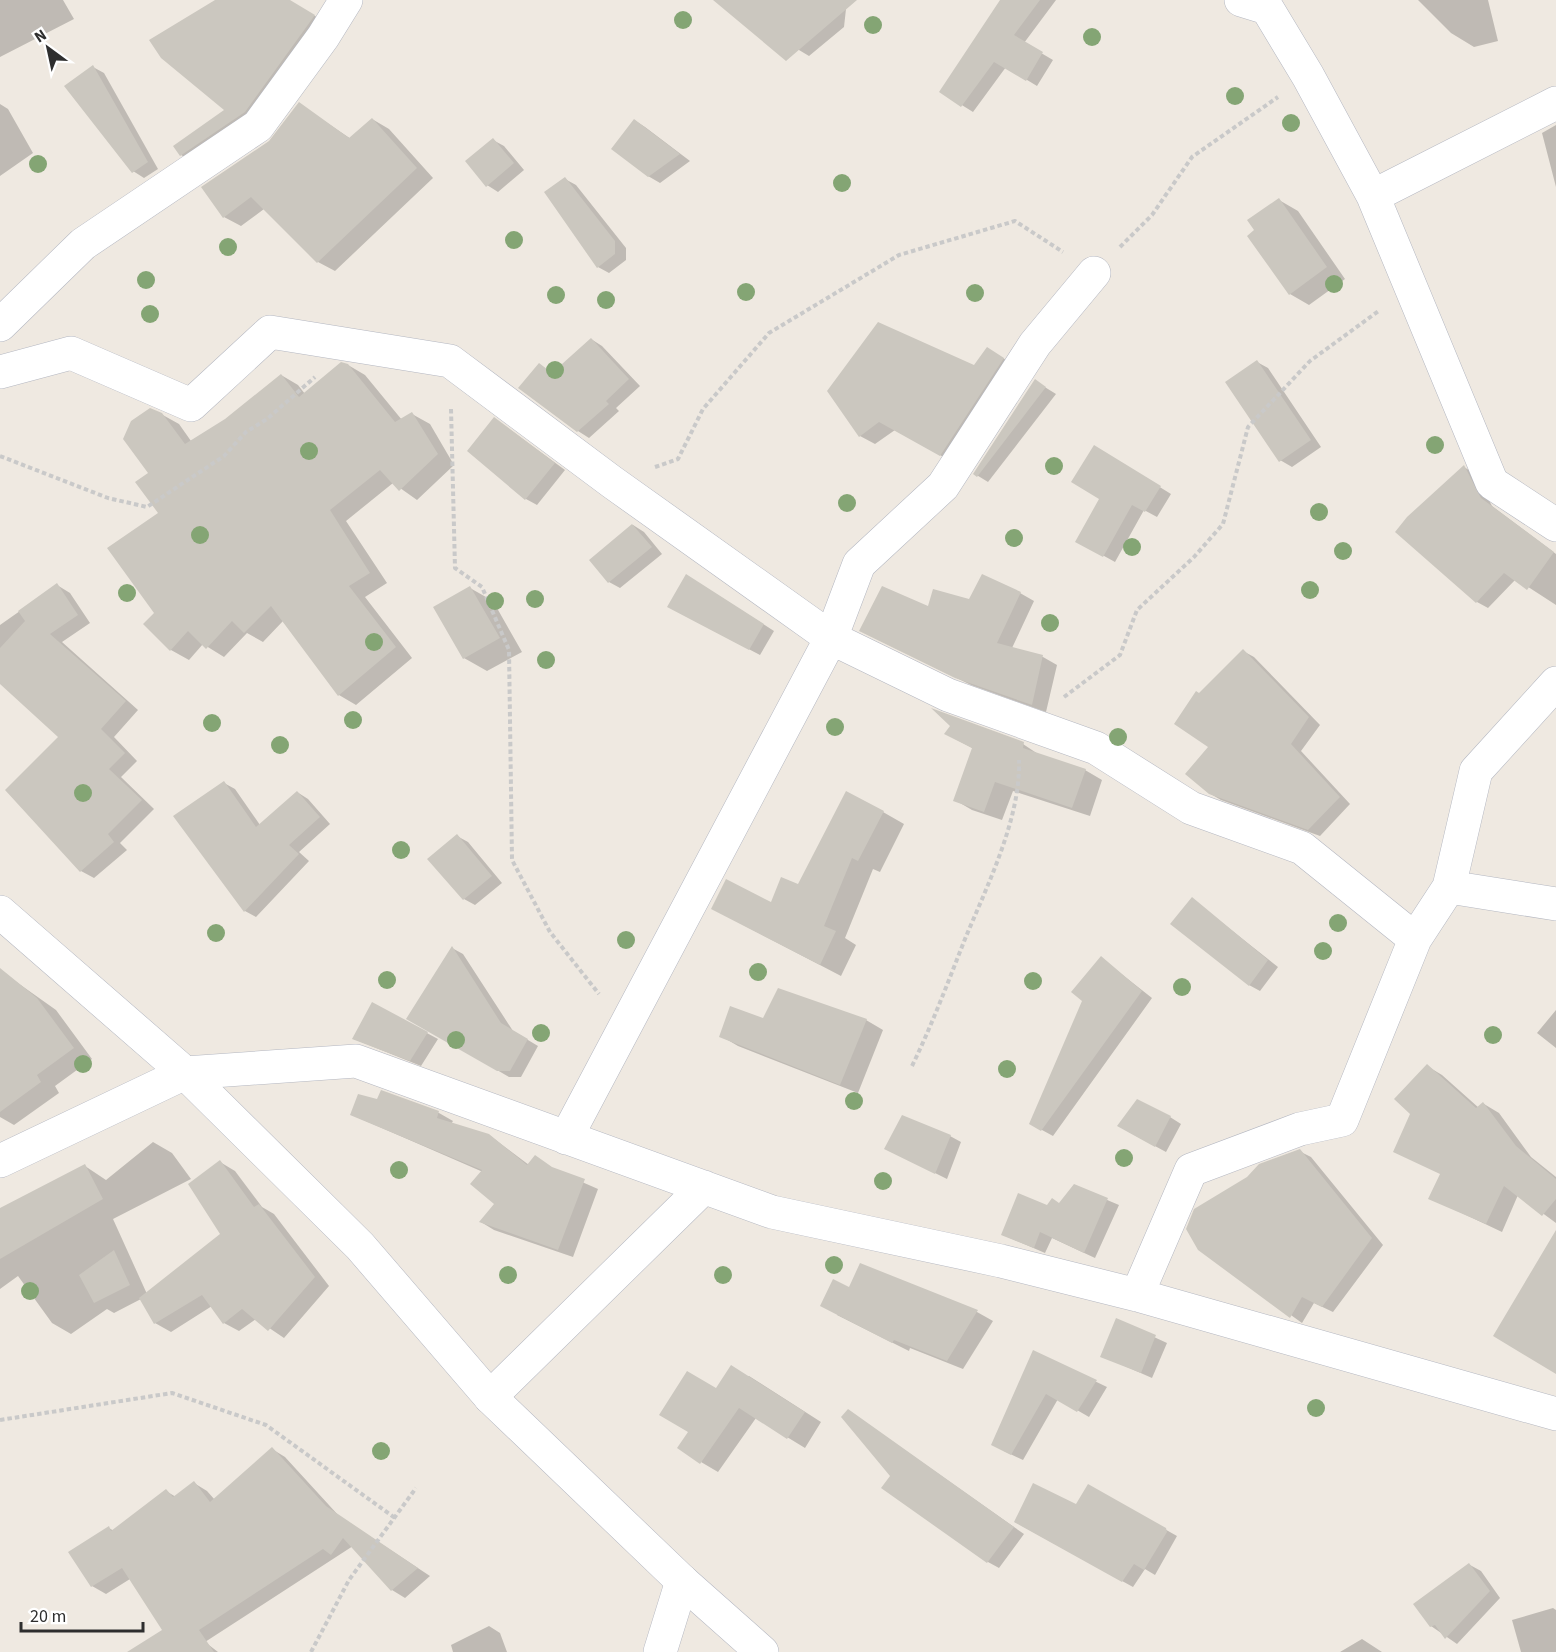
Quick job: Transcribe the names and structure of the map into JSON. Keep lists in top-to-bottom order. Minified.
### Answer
{"scale_bar":"20 m","north":"top left"}
